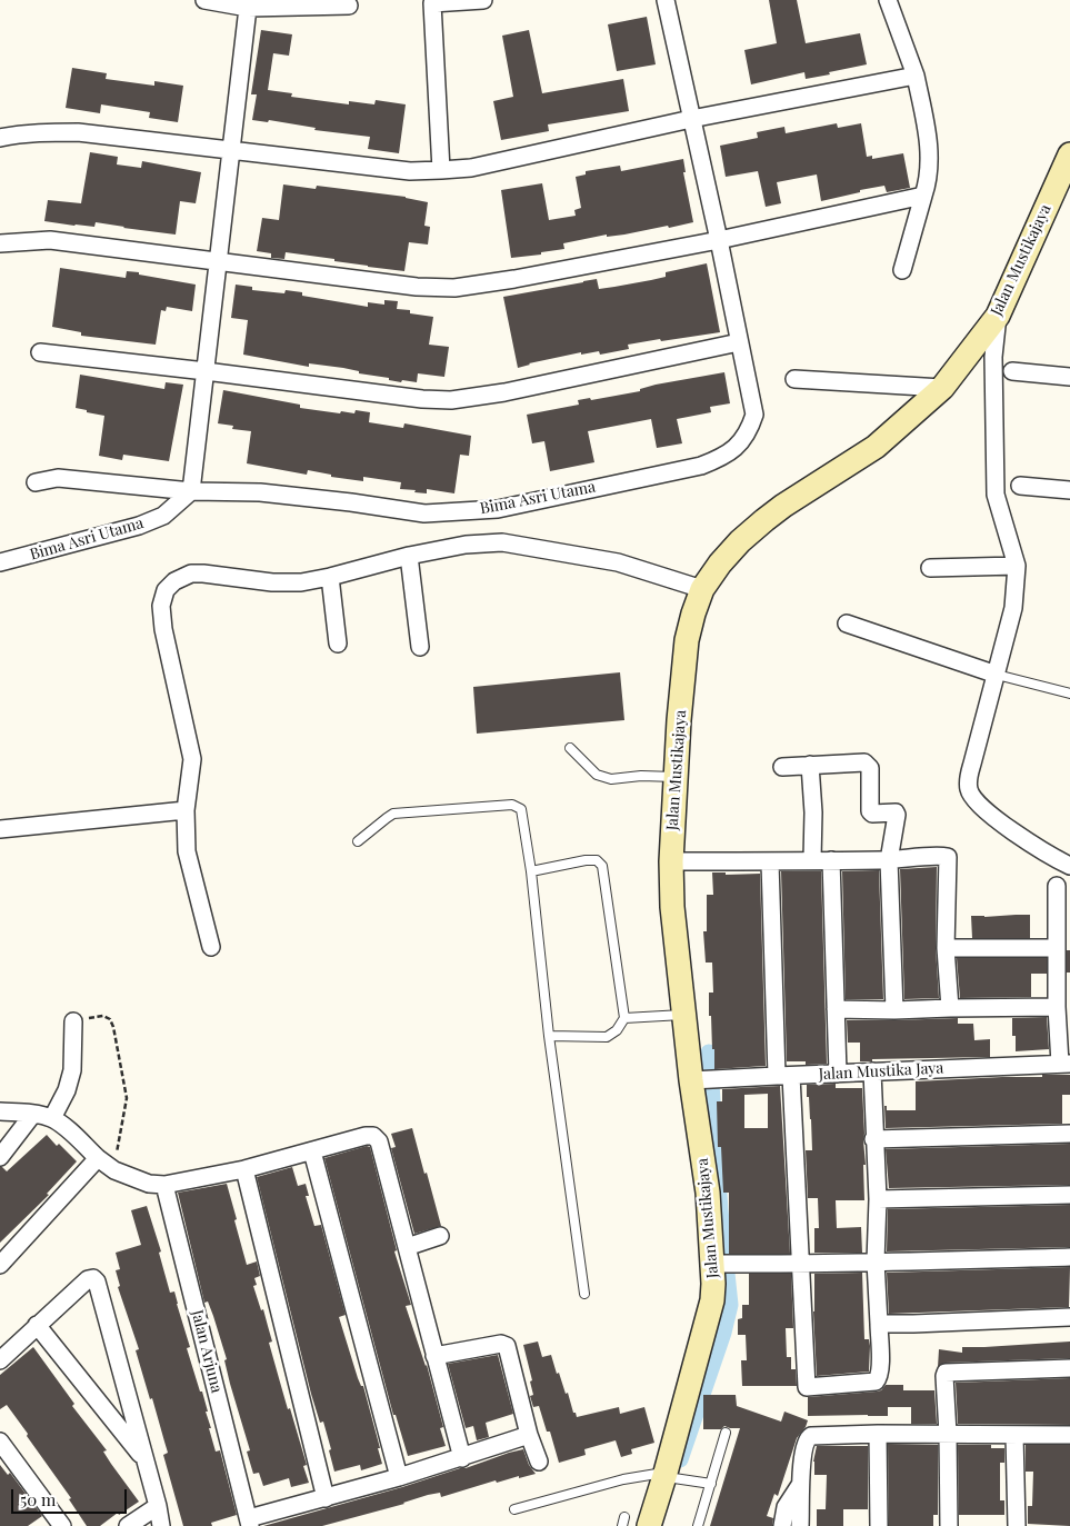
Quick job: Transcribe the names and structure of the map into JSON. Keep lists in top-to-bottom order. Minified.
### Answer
{"streets":{"main road":["Jalan Mustikajaya"],"street":["Bima Asri Utama","Jalan Mustika Jaya","Jalan Arjuna"]},"crossings":[["Jalan Mustikajaya","Jalan Mustika Jaya"]],"scale_bar":"50 m"}
